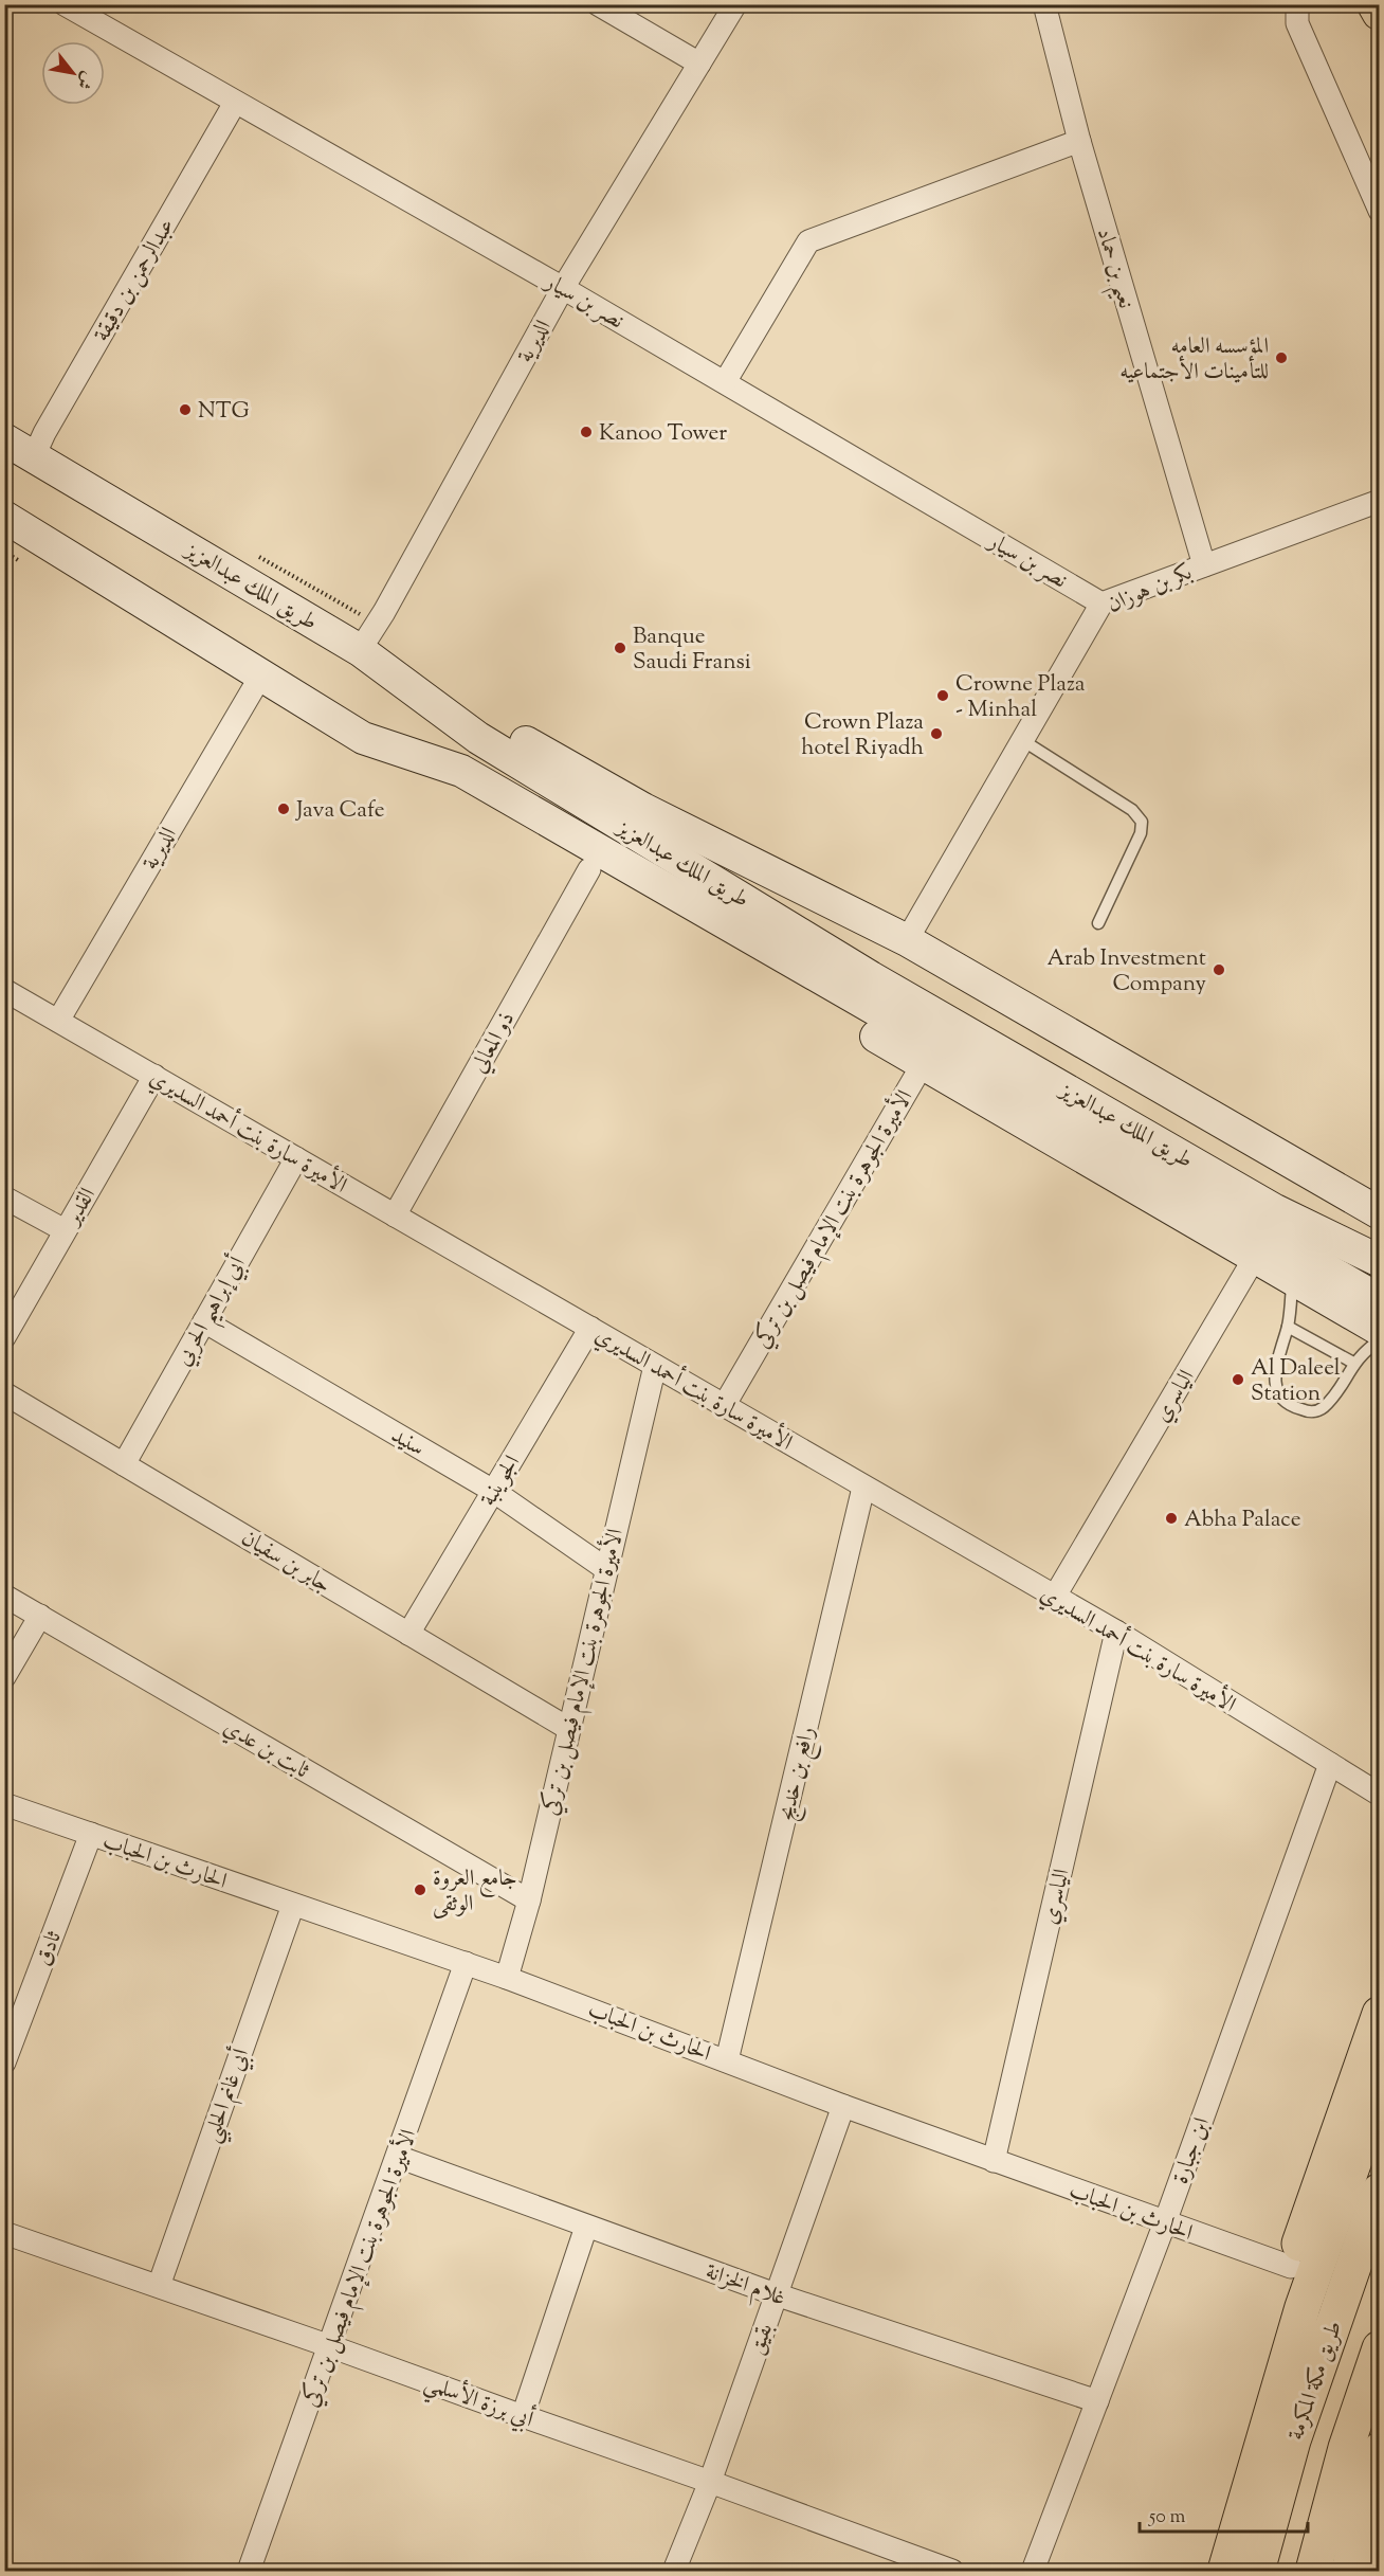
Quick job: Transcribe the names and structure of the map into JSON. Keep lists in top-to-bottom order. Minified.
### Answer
{"streets":{"main road":["طريق الملك عبدالعزيز","طريق مكة المكرمة"],"street":["نعيم بن حماد","عبدالرحمن بن دقيقة","نصر بن سيار","الديرية","بكر بن هوزان","ذو المعالي","الأميرة سارة بنت أحمد السديري","القدير","الأميرة الجوهرة بنت الإمام فيصل بن تركي","أبي إبراهيم الحربي","الياسري","سنيد","الجوينبة","جابر بن سفيان","ثابت بن عدي","رافع بن خديج","الحارث بن الحباب","ثادق","أبي غانم الحلبي","ابن جبارة","غلام الخزانة","بقيق","أبي برزة الأسلمي"]},"crossings":[["نعيم بن حماد","بكر بن هوزان"],["عبدالرحمن بن دقيقة","نصر بن سيار"],["عبدالرحمن بن دقيقة","طريق الملك عبدالعزيز"],["نصر بن سيار","الديرية"],["نصر بن سيار","بكر بن هوزان"],["الديرية","طريق الملك عبدالعزيز"],["الديرية","الأميرة سارة بنت أحمد السديري"],["ذو المعالي","الأميرة سارة بنت أحمد السديري"],["الأميرة سارة بنت أحمد السديري","القدير"],["الأميرة سارة بنت أحمد السديري","الأميرة الجوهرة بنت الإمام فيصل بن تركي"],["الأميرة سارة بنت أحمد السديري","أبي إبراهيم الحربي"],["الأميرة سارة بنت أحمد السديري","الياسري"],["الأميرة سارة بنت أحمد السديري","الجوينبة"],["الأميرة سارة بنت أحمد السديري","رافع بن خديج"],["الأميرة سارة بنت أحمد السديري","ابن جبارة"],["الأميرة الجوهرة بنت الإمام فيصل بن تركي","سنيد"],["الأميرة الجوهرة بنت الإمام فيصل بن تركي","جابر بن سفيان"],["الأميرة الجوهرة بنت الإمام فيصل بن تركي","ثابت بن عدي"],["الأميرة الجوهرة بنت الإمام فيصل بن تركي","الحارث بن الحباب"],["الأميرة الجوهرة بنت الإمام فيصل بن تركي","غلام الخزانة"],["الأميرة الجوهرة بنت الإمام فيصل بن تركي","أبي برزة الأسلمي"],["أبي إبراهيم الحربي","سنيد"],["أبي إبراهيم الحربي","جابر بن سفيان"],["الياسري","الحارث بن الحباب"],["سنيد","الجوينبة"],["الجوينبة","جابر بن سفيان"],["رافع بن خديج","الحارث بن الحباب"],["الحارث بن الحباب","ثادق"],["الحارث بن الحباب","أبي غانم الحلبي"],["الحارث بن الحباب","ابن جبارة"],["الحارث بن الحباب","بقيق"],["أبي غانم الحلبي","أبي برزة الأسلمي"],["ابن جبارة","غلام الخزانة"],["غلام الخزانة","بقيق"],["بقيق","أبي برزة الأسلمي"]],"places":["المؤسسه العامه للتأمينات الأجتماعيه","NTG","Kanoo Tower","Banque Saudi Fransi","Crowne Plaza - Minhal","Crown Plaza hotel Riyadh","Java Cafe","Arab Investment Company","Al Daleel Station","Abha Palace","جامع العروة الوثقى"],"scale_bar":"50 m","north":"bottom right"}
